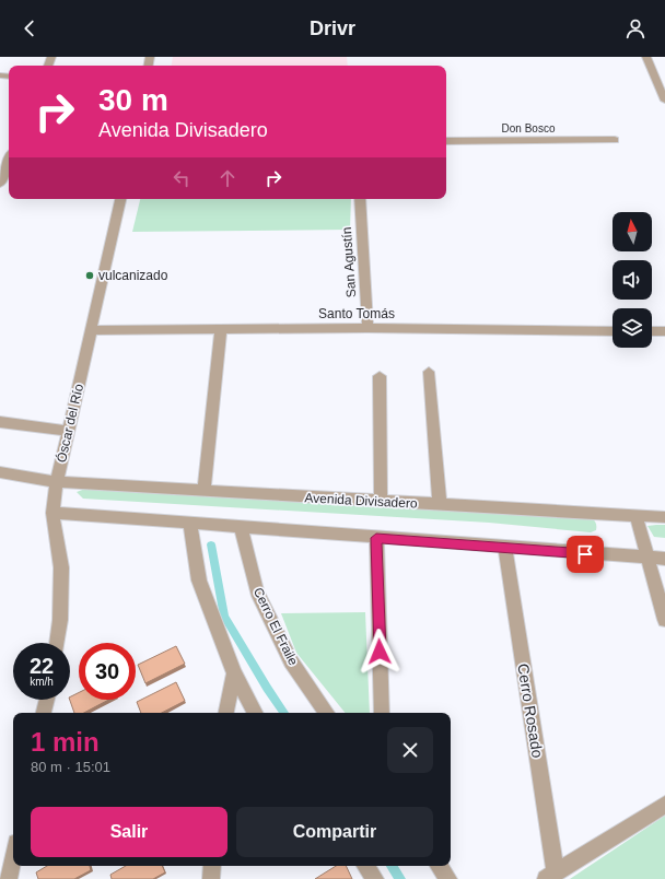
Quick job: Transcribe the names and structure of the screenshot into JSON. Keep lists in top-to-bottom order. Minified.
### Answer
{"streets":{"street":["Don Bosco","San Agustín","Santo Tomás","Óscar del Río","Avenida Divisadero","Cerro El Fraile","Cerro Rosado"]},"crossings":[["San Agustín","Santo Tomás"],["Santo Tomás","Óscar del Río"],["Óscar del Río","Avenida Divisadero"]],"places":["vulcanizado"],"north":"top","page":{"header":"Drivr","turn":["30 m","Avenida Divisadero"],"speed":"22 km/h","limit":"30","heading":["1 min","80 m · 15:01"],"buttons":["Salir","Compartir"]}}
